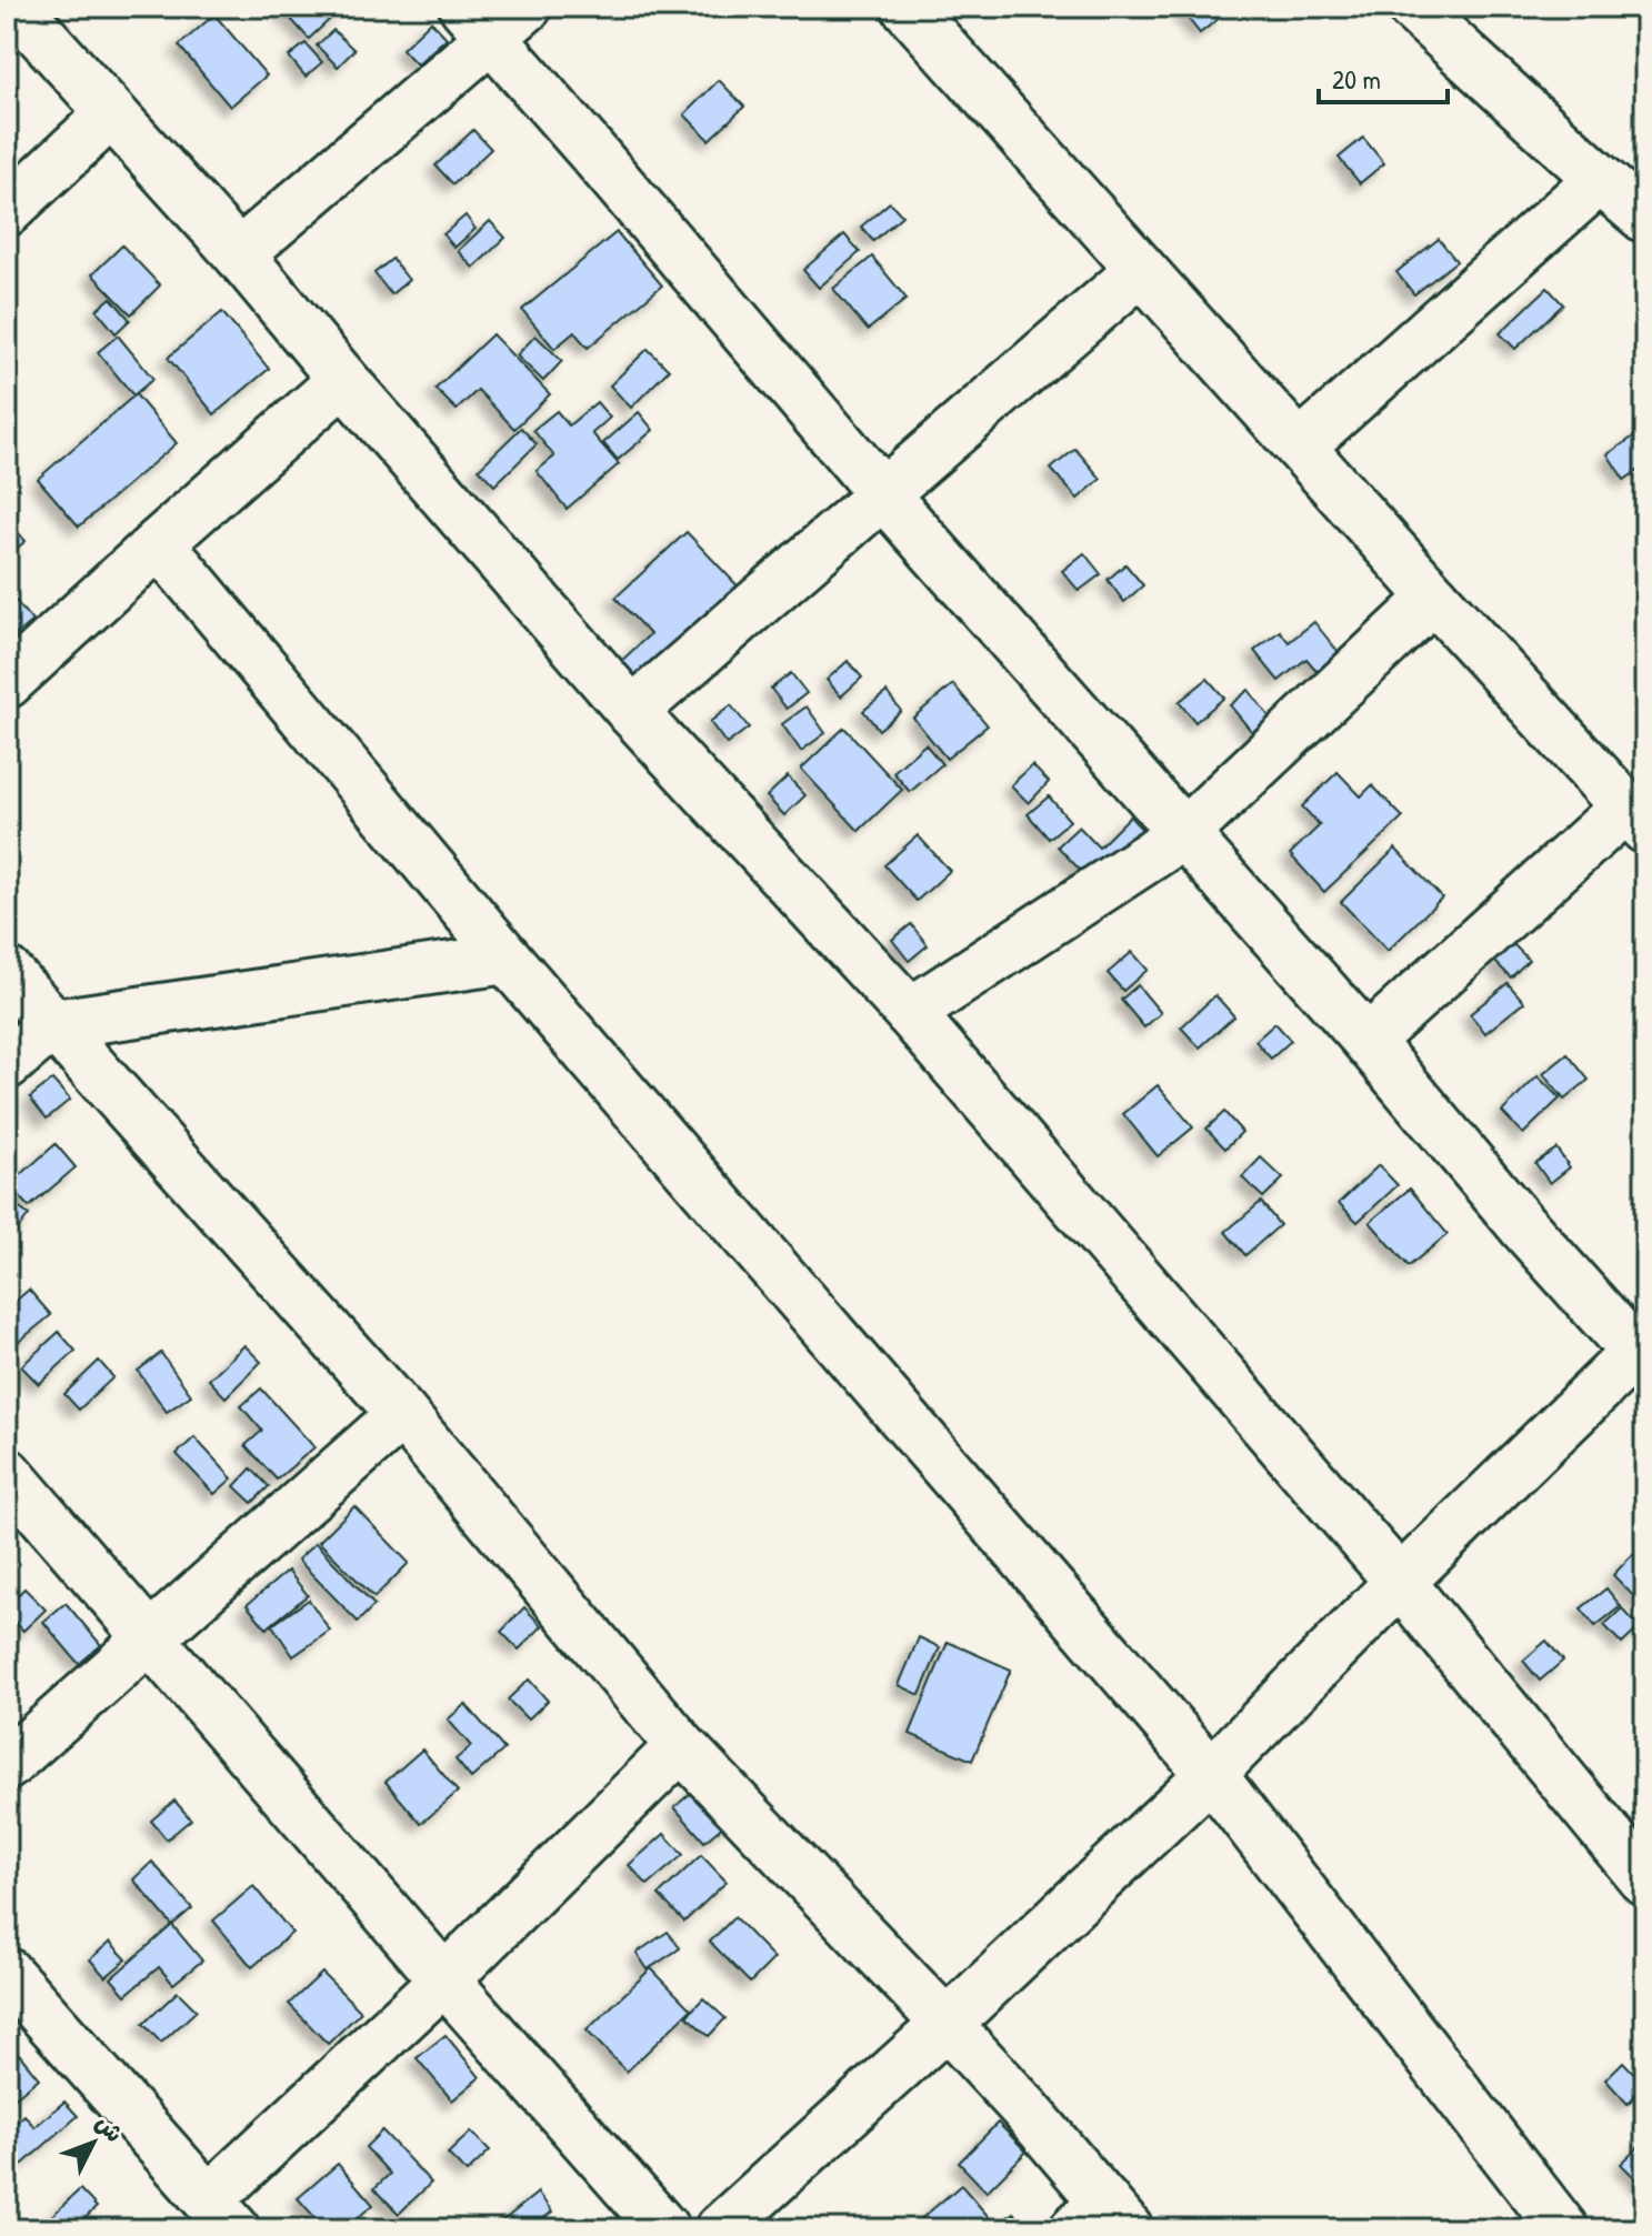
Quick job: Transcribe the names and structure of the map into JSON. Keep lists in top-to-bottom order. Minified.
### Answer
{"scale_bar":"20 m","north":"top right"}
